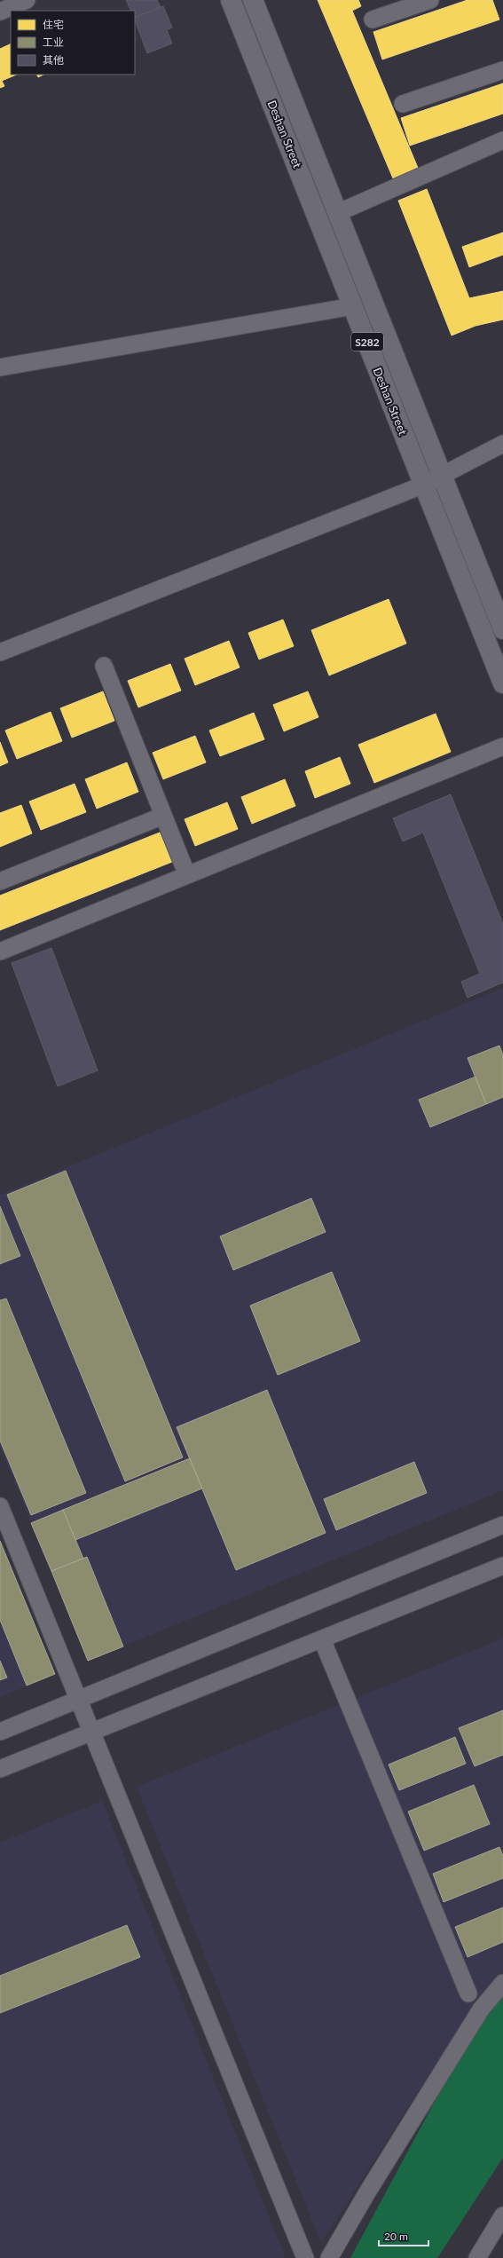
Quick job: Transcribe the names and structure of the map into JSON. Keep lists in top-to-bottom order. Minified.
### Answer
{"streets":{"main road":["Deshan Street","S282"]},"legend":["住宅","工业","其他"],"scale_bar":"20 m"}
